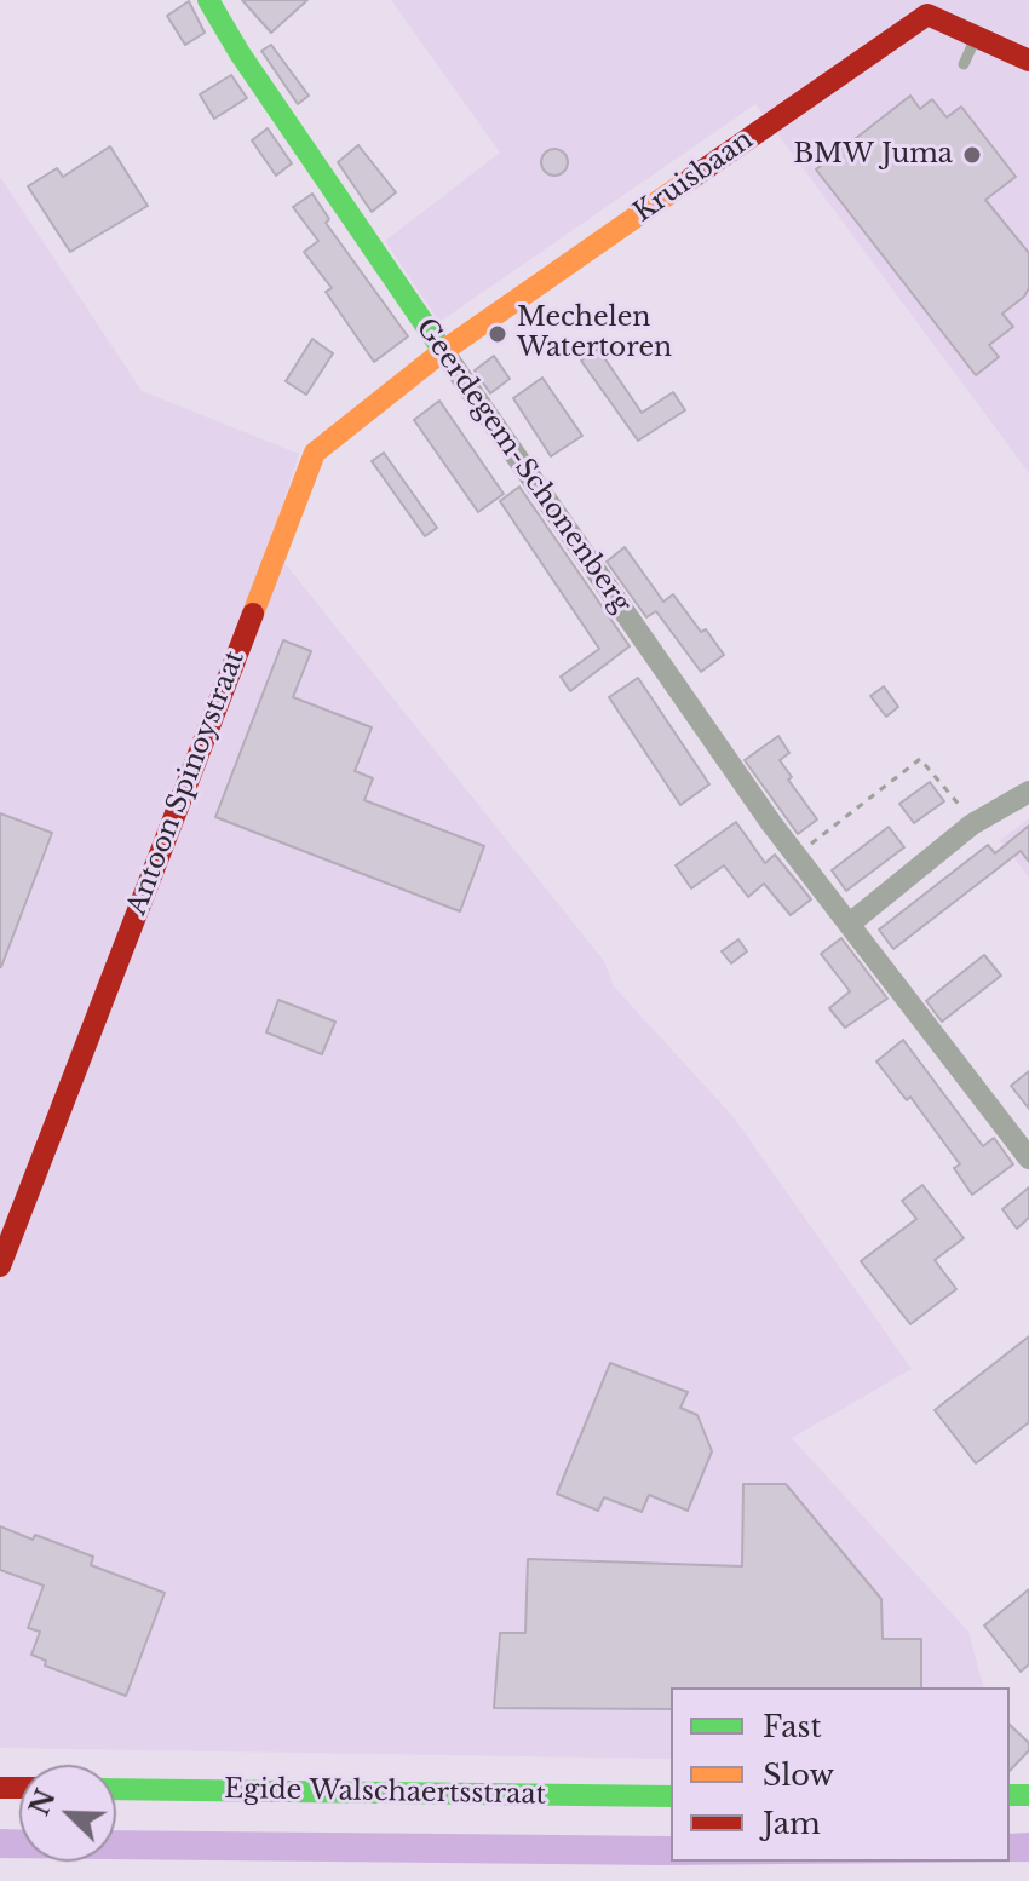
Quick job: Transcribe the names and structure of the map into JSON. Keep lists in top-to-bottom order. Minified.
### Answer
{"streets":{"street":["Kruisbaan","Geerdegem-Schonenberg","Antoon Spinoystraat","Egide Walschaertsstraat"]},"crossings":[["Kruisbaan","Geerdegem-Schonenberg"],["Kruisbaan","Antoon Spinoystraat"],["Geerdegem-Schonenberg","Antoon Spinoystraat"]],"places":["BMW Juma","Mechelen Watertoren"],"legend":["Fast","Slow","Jam"],"north":"top left"}
